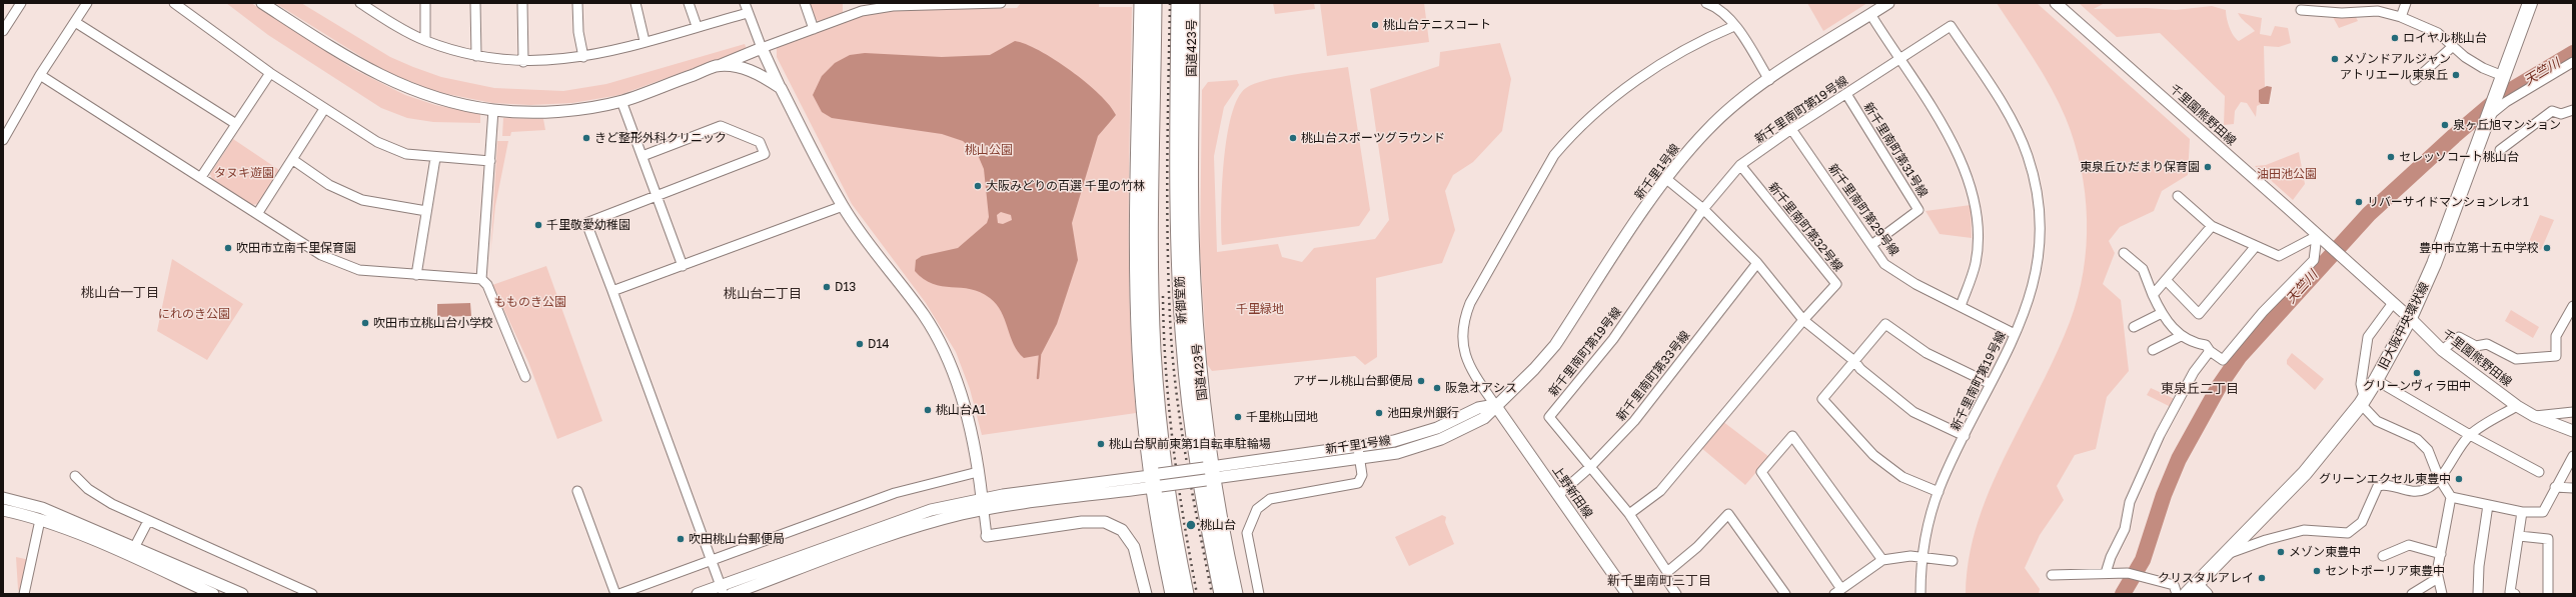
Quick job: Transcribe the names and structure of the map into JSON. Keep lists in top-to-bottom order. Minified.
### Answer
{"streets":{"highway":["国道423号","新御堂筋"],"main road":["旧大阪中央環状線"],"street":["新千里南町第19号線","千里園熊野田線","新千里南町第31号線","新千里1号線","新千里南町第29号線","新千里南町第32号線","新千里南町第33号線","上野新田線"]},"crossings":[["国道423号","新千里1号線"],["新千里南町第19号線","新千里南町第31号線"],["新千里南町第19号線","新千里南町第29号線"],["新千里南町第19号線","新千里南町第32号線"],["新千里南町第19号線","新千里南町第33号線"],["千里園熊野田線","旧大阪中央環状線"],["新千里南町第31号線","新千里南町第29号線"],["新千里1号線","上野新田線"],["新千里南町第33号線","上野新田線"]],"districts":["桃山台一丁目","桃山台二丁目","東泉丘二丁目","新千里南町三丁目"],"water":["天竺川"],"parks":["桃山公園","タヌキ遊園","油田池公園","もものき公園","千里緑地","にれのき公園"],"places":["桃山台テニスコート","ロイヤル桃山台","メゾンドアルジャン","アトリエール東泉丘","泉ヶ丘旭マンション","きど整形外科クリニック","桃山台スポーツグラウンド","セレッソコート桃山台","東泉丘ひだまり保育園","大阪みどりの百選 千里の竹林","リバーサイドマンションレオ1","千里敬愛幼稚園","吹田市立南千里保育園","豊中市立第十五中学校","D13","吹田市立桃山台小学校","D14","グリーンヴィラ田中","アザール桃山台郵便局","阪急オアシス","桃山台A1","池田泉州銀行","千里桃山団地","桃山台駅前東第1自転車駐輪場","グリーンエクセル東豊中","桃山台","吹田桃山台郵便局","メゾン東豊中","セントポーリア東豊中","クリスタルアレイ"]}
